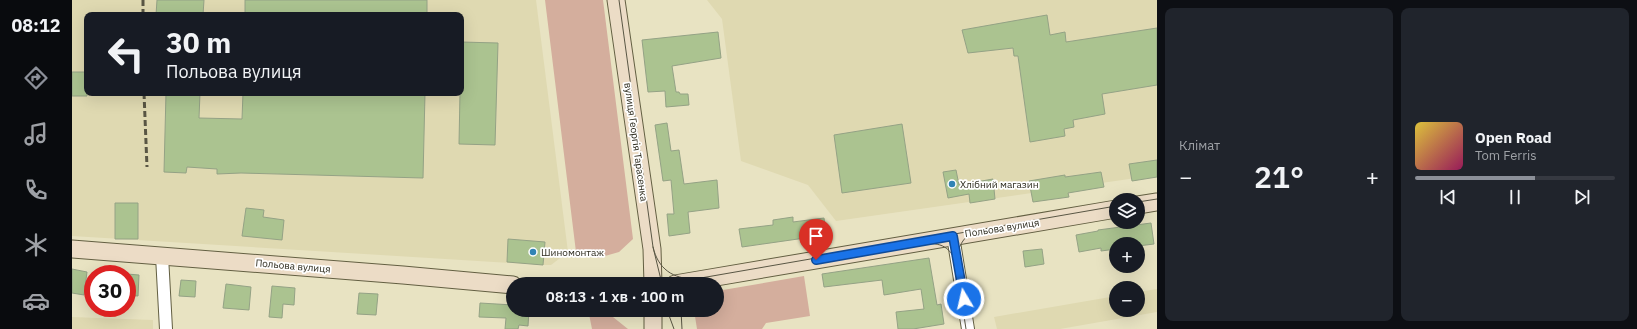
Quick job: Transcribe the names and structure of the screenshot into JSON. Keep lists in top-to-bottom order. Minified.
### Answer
{"streets":{"main road":["вулиця Георгія Тарасенка","Польова вулиця"]},"places":["Хлібний магазин","Шиномонтаж"],"page":{"tabs":"08:12","tile":"Клімат","turn":["30 m","Польова вулиця"],"song":["Open Road","Tom Ferris"],"heat":["−","21°","+"],"map_buttons":["+","−"],"limit":"30","trip":"08:13 · 1 хв · 100 m"}}
